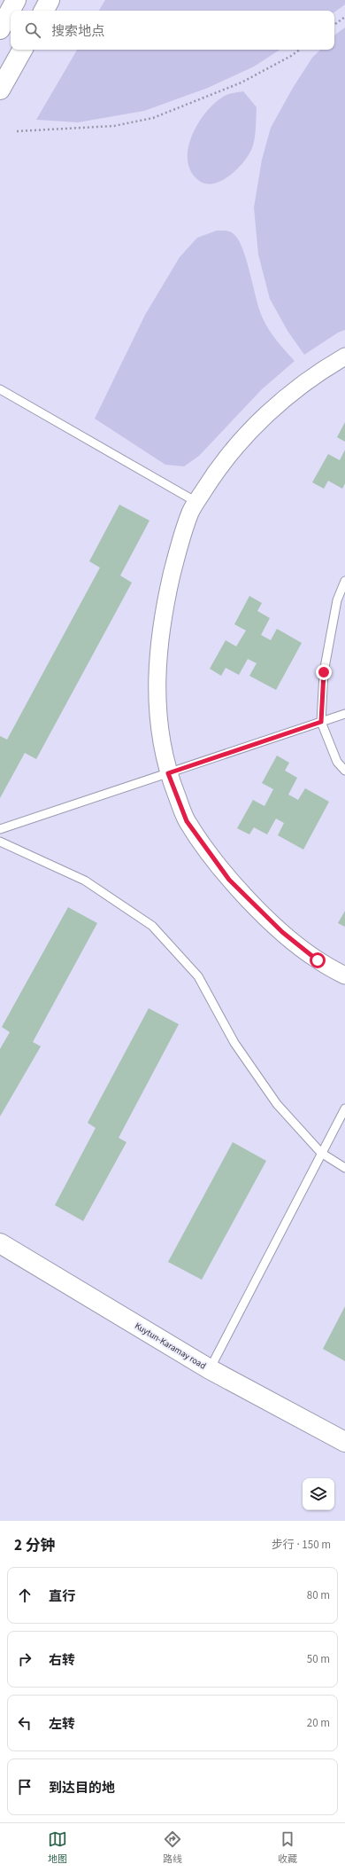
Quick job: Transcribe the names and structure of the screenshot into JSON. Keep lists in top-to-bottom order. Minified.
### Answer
{"streets":{"street":["Kuytun-Karamay road"]},"page":{"search":"搜索地点","heading":["2 分钟","步行 · 150 m"],"list":[["直行","80 m"],["右转","50 m"],["左转","20 m"],"到达目的地"],"nav":["地图","路线","收藏"]}}
